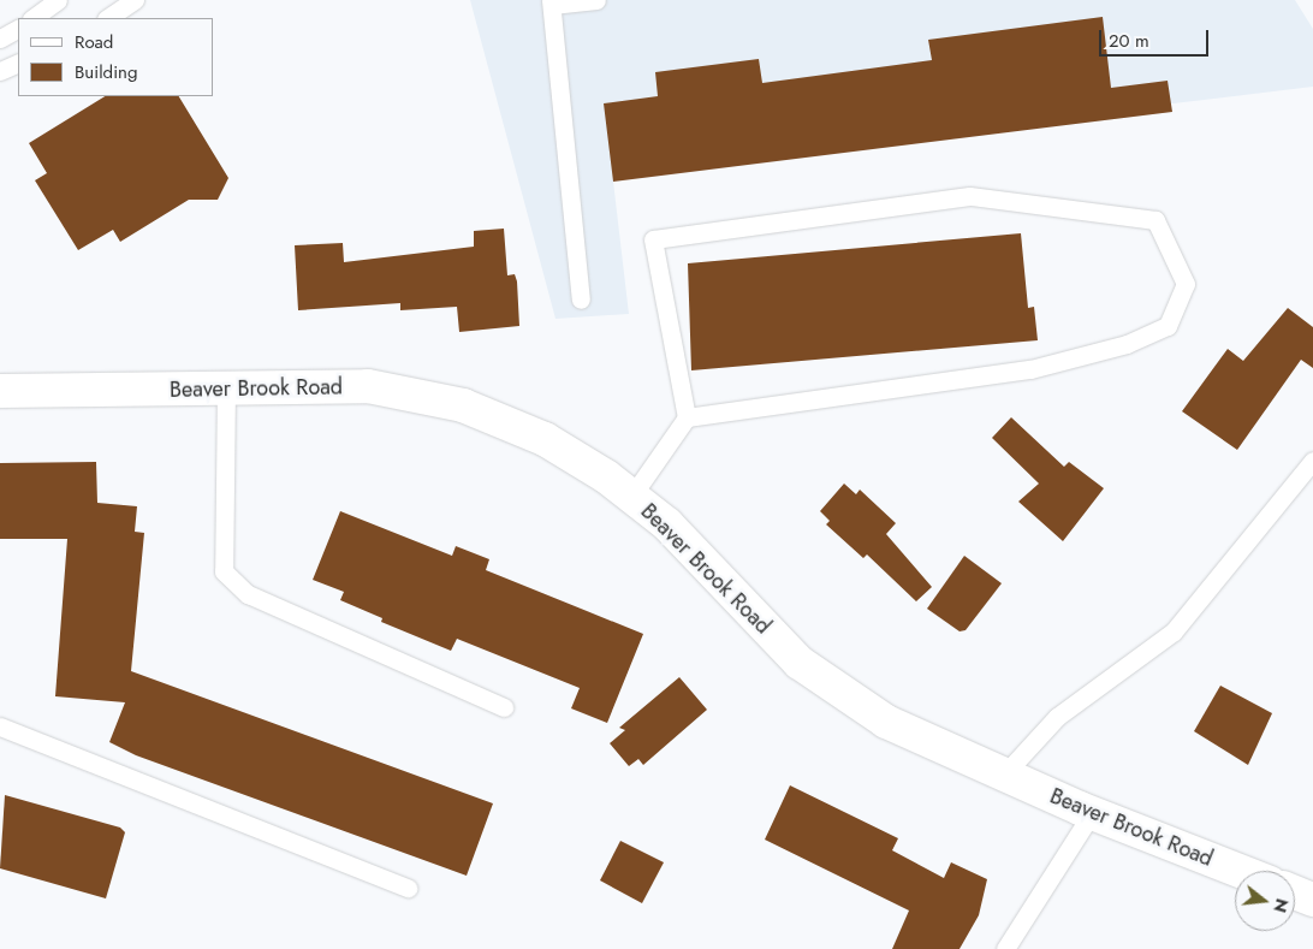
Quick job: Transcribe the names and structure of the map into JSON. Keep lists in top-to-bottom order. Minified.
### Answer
{"streets":{"street":["Beaver Brook Road"]},"legend":["Road","Building"],"scale_bar":"20 m","north":"right"}
